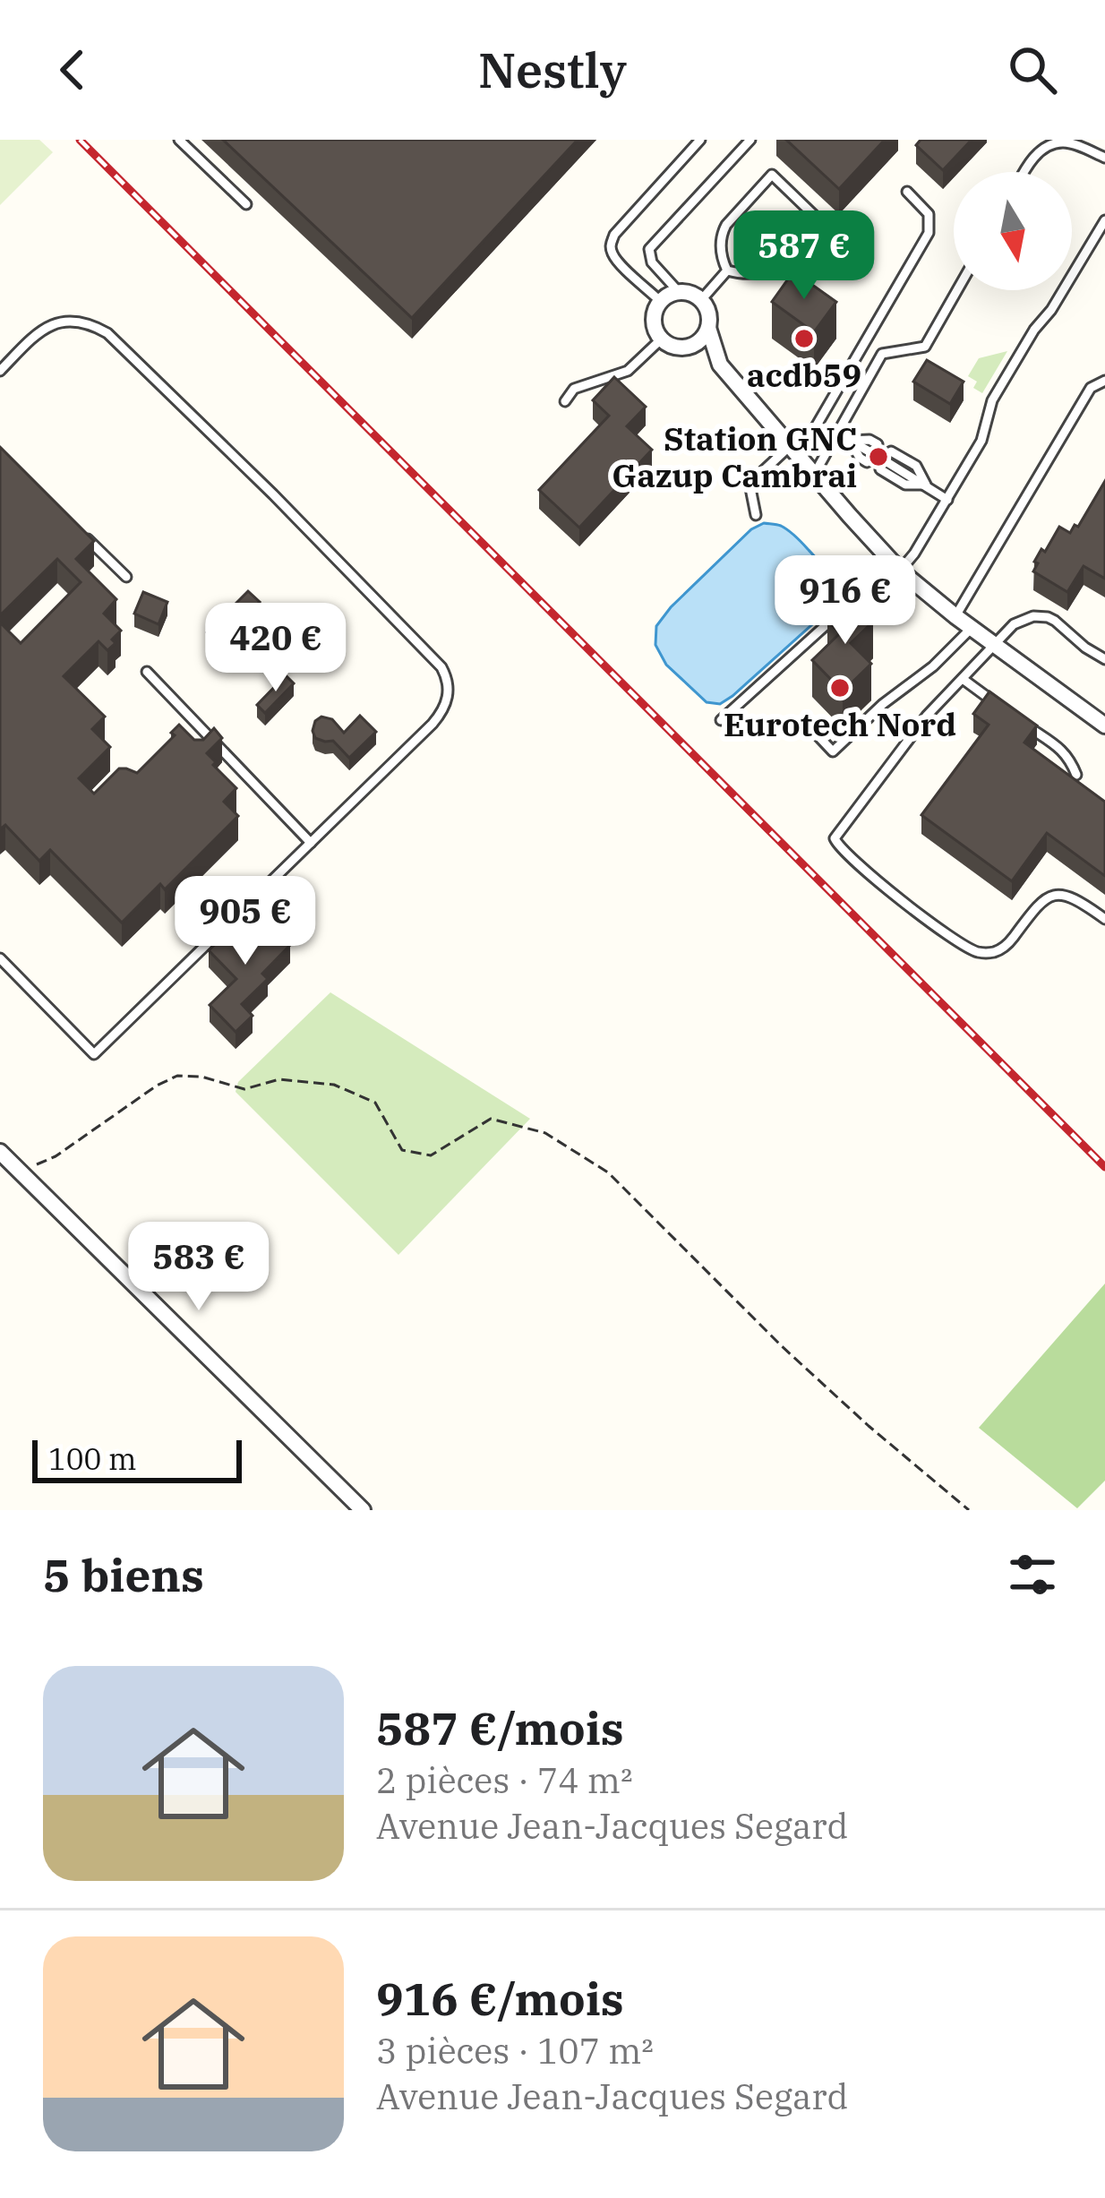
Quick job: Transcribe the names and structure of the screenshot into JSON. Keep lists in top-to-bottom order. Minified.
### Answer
{"places":["acdb59","Station GNC Gazup Cambrai","Eurotech Nord"],"scale_bar":"100 m","north":"bottom","page":{"header":"Nestly","price":["587 €","916 €","420 €","905 €","583 €"],"scale":"100 m","heading":"5 biens","list":[{"name":"587 €/mois","note":"2 pièces · 74 m² · Avenue Jean-Jacques Segard"},{"name":"916 €/mois","note":"3 pièces · 107 m² · Avenue Jean-Jacques Segard"}]}}
